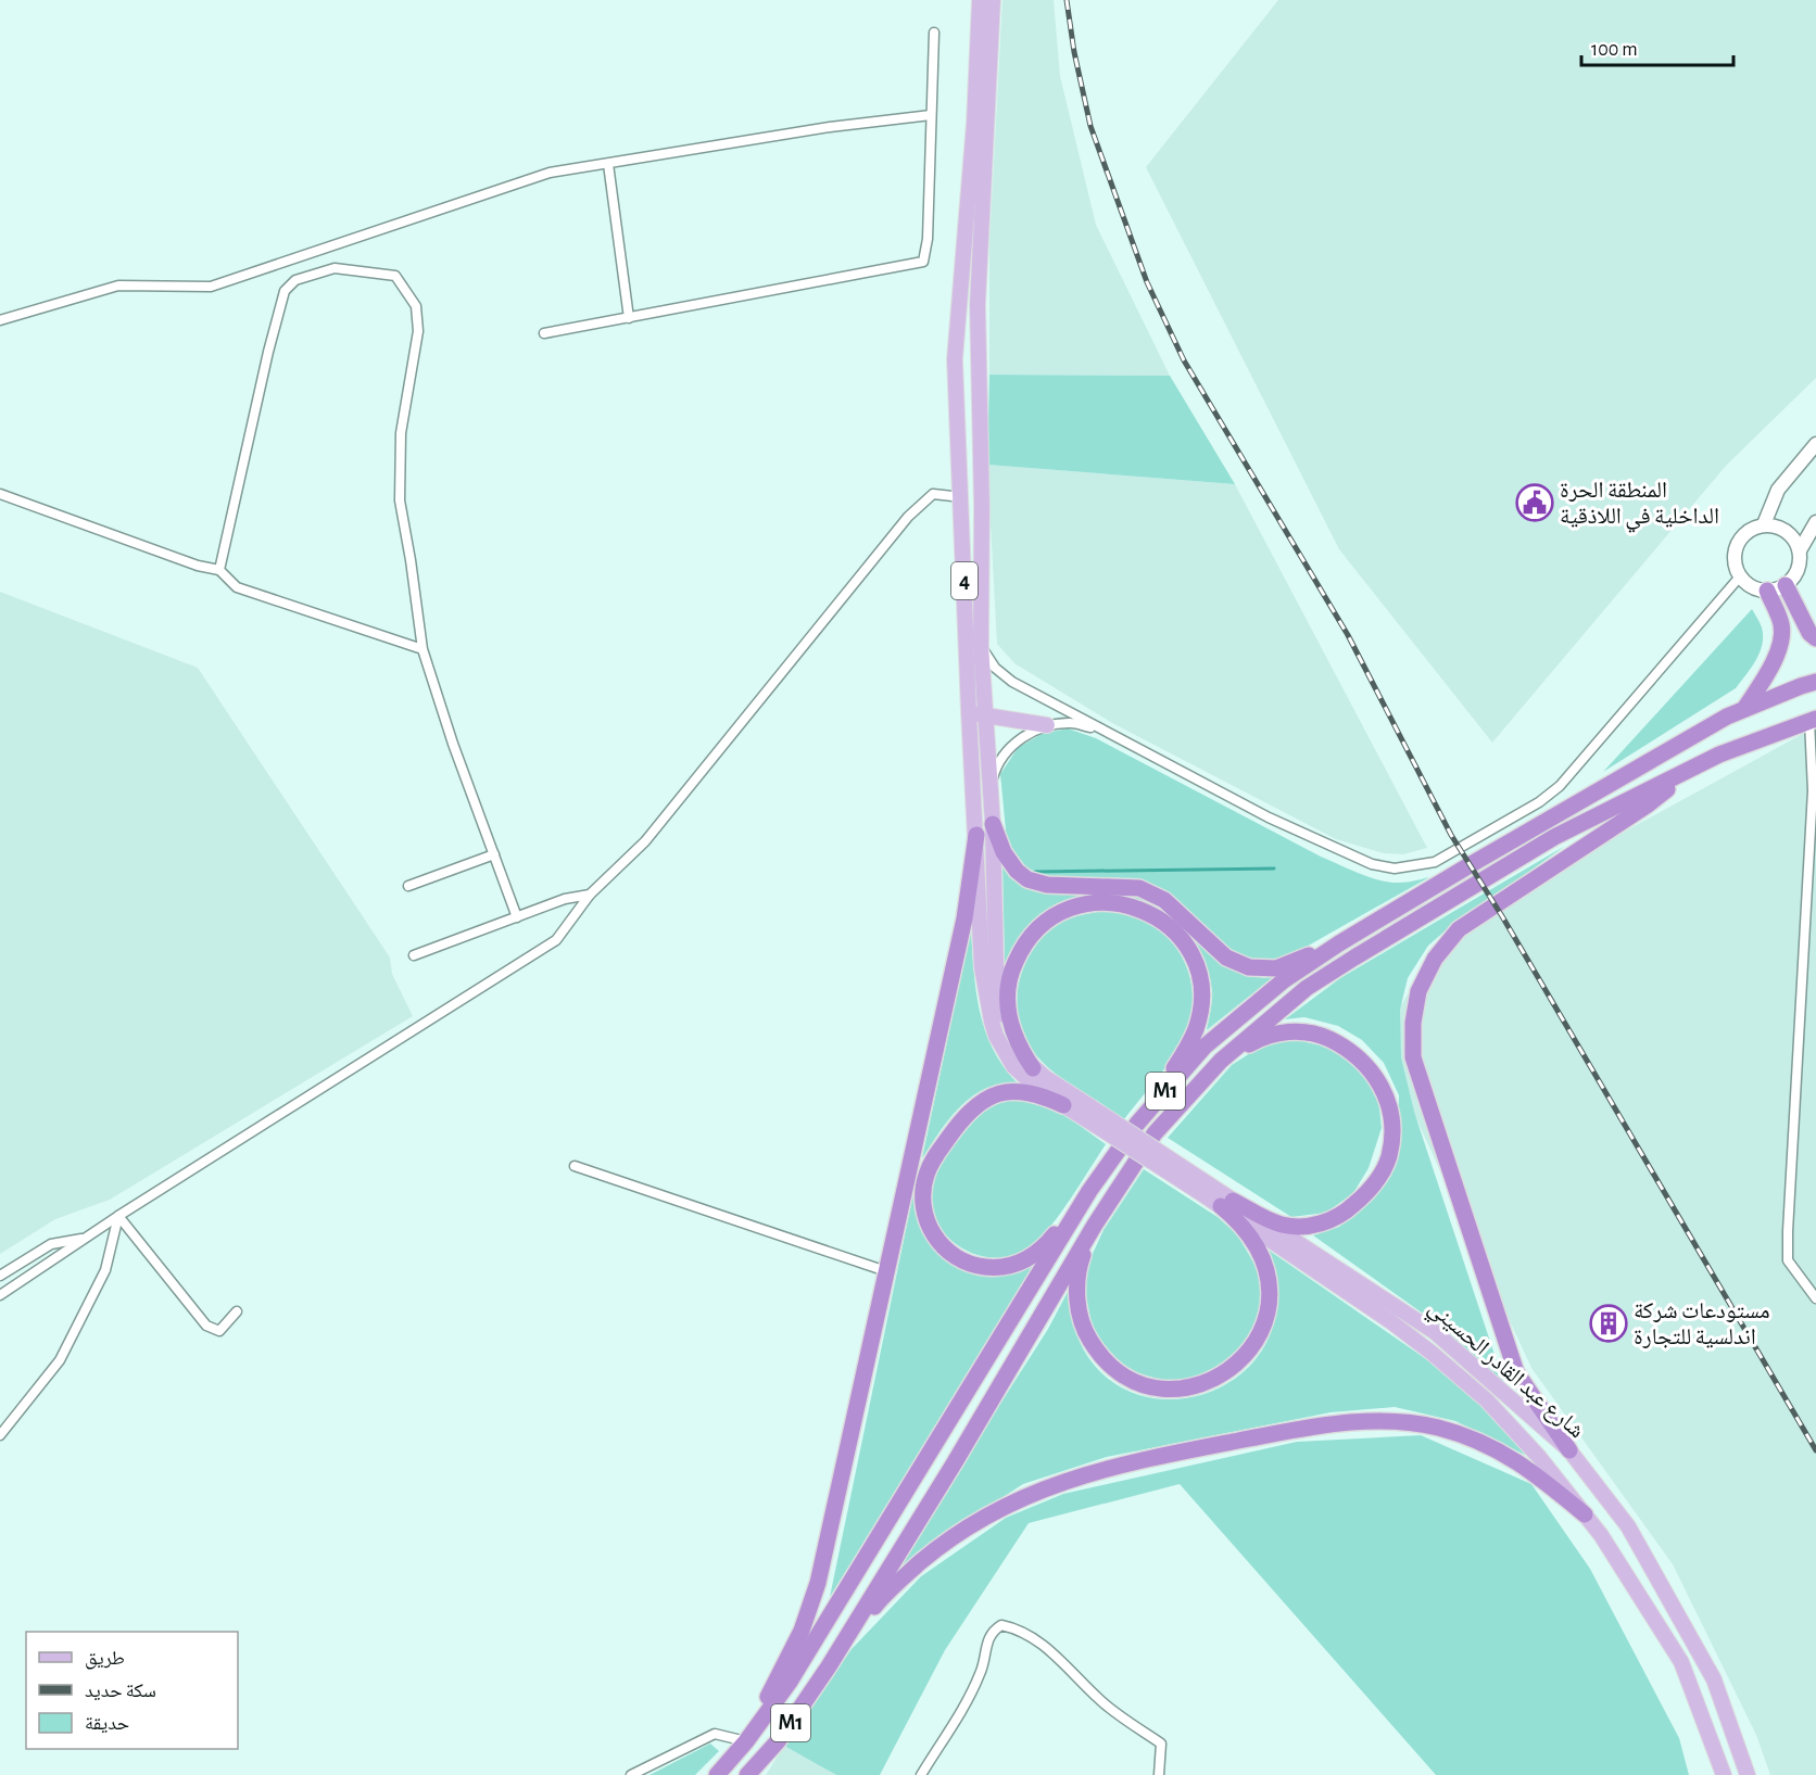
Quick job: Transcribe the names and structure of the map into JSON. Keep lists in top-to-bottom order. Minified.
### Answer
{"streets":{"highway":["M1"],"main road":["4","شارع عبد القادر الحسيني"]},"crossings":[["4","شارع عبد القادر الحسيني"]],"places":{"public building":["المنطقة الحرة الداخلية في اللاذقية"],"building":["مستودعات شركة اندلسية للتجارة"]},"legend":["طريق","سكة حديد","حديقة"],"scale_bar":"100 m"}
